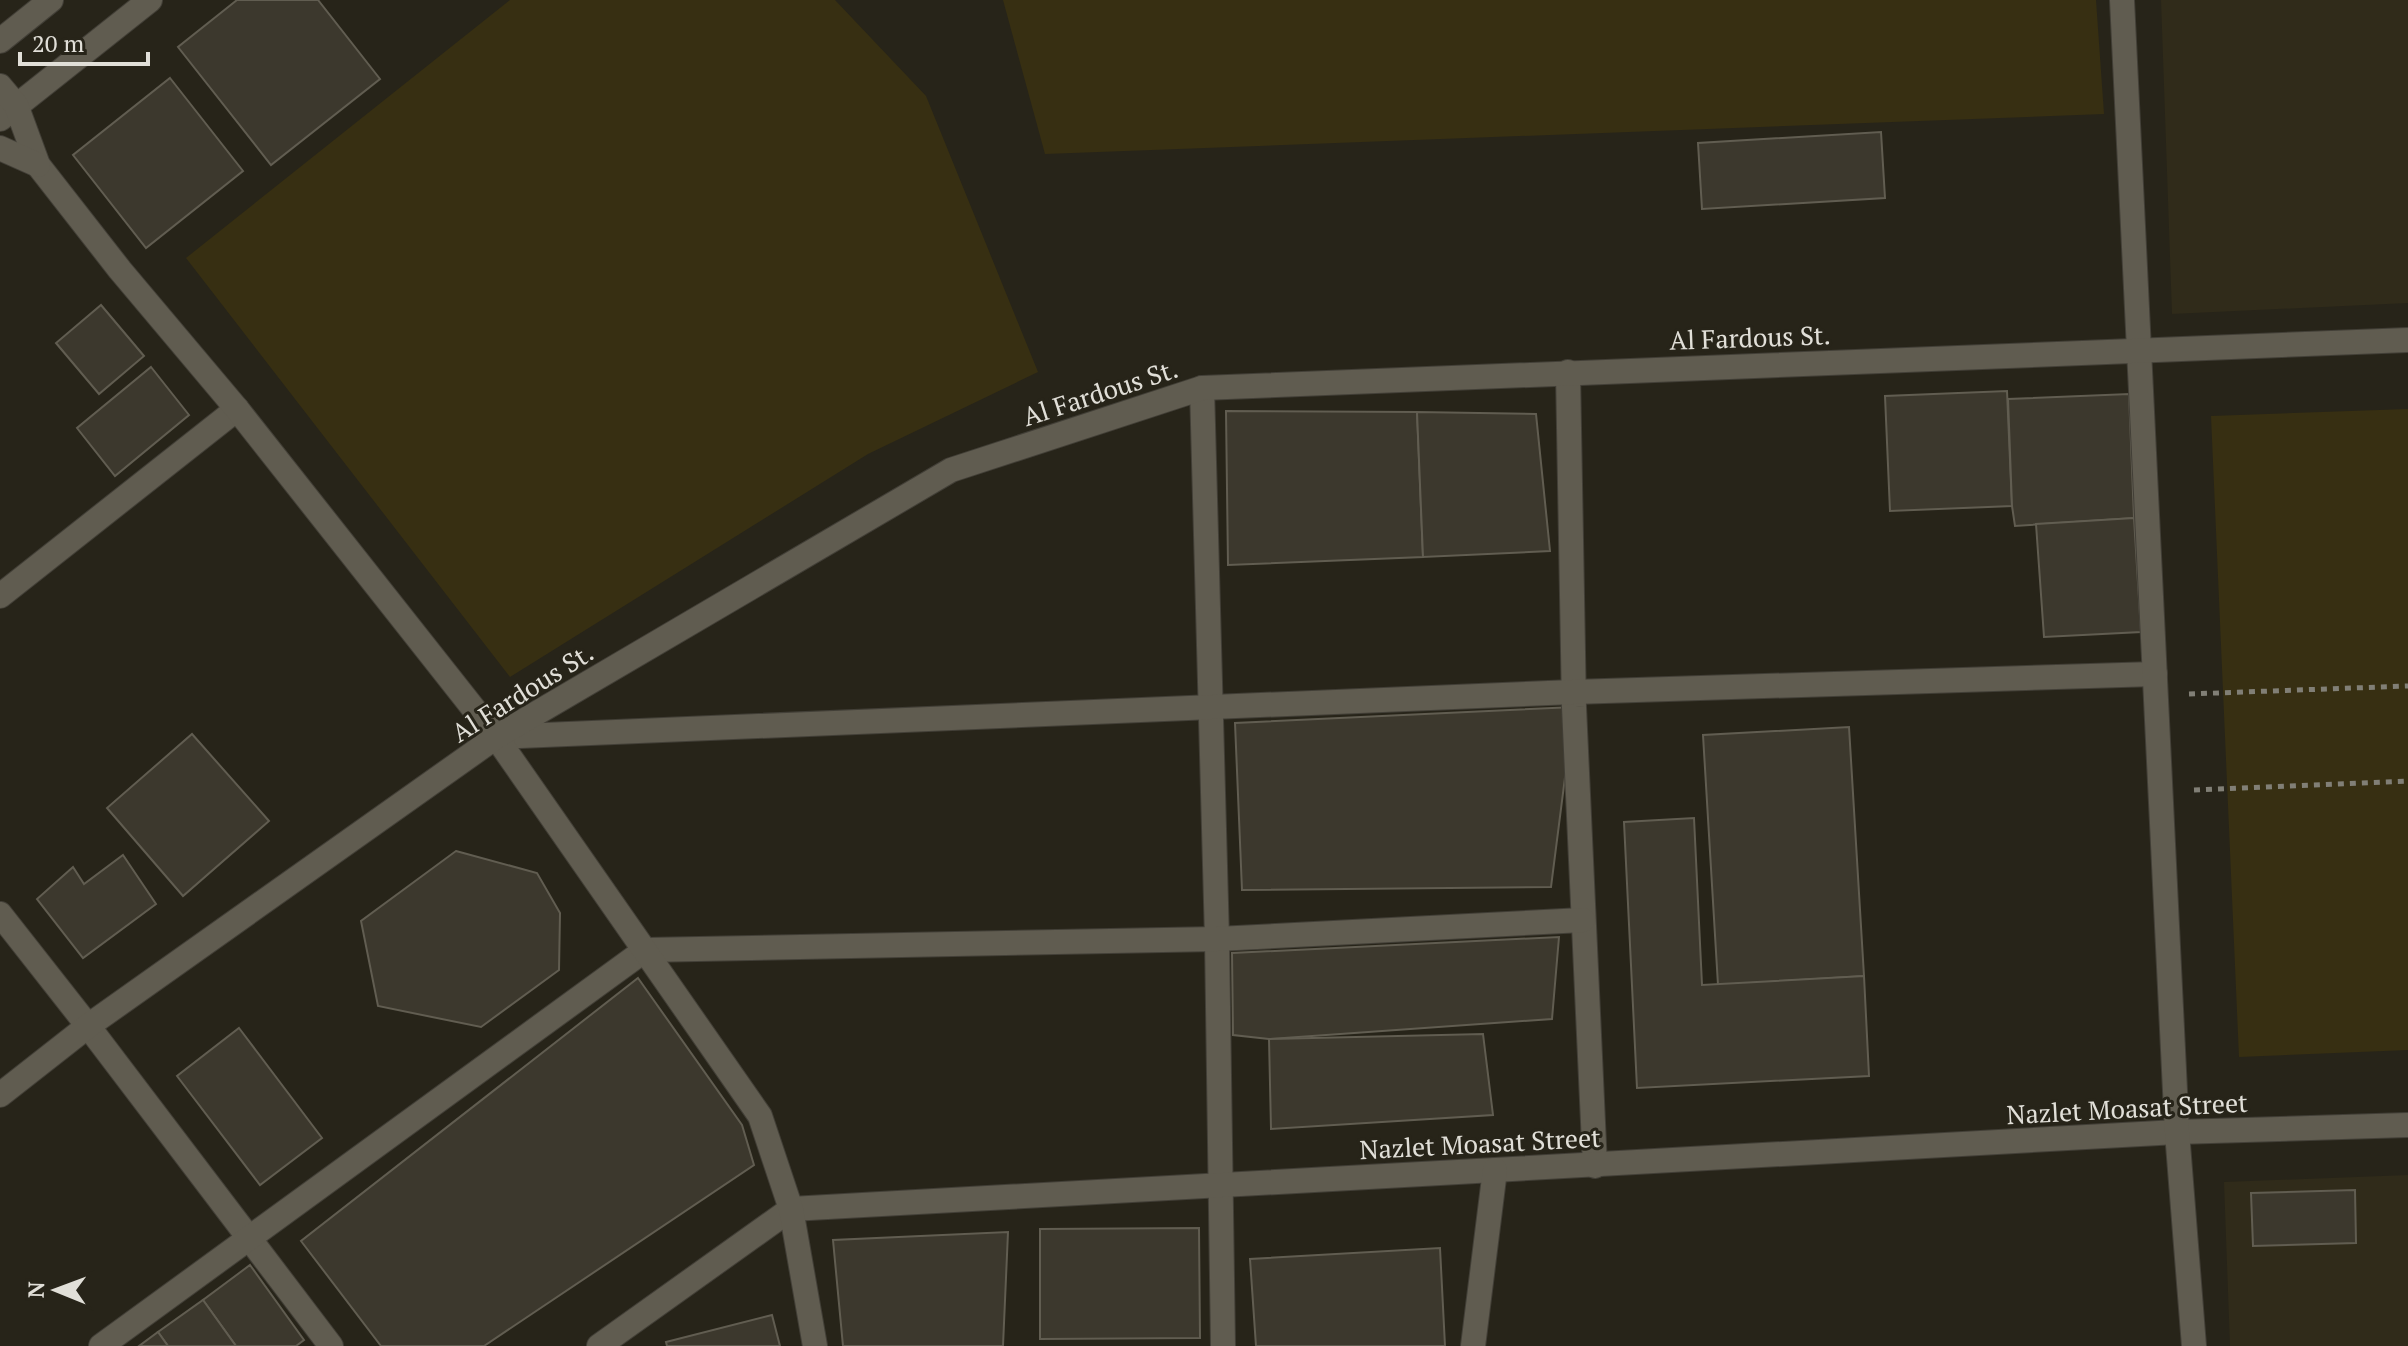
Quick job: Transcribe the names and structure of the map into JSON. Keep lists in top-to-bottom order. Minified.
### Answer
{"streets":{"street":["Al Fardous St.","Nazlet Moasat Street"]},"scale_bar":"20 m","north":"left"}
